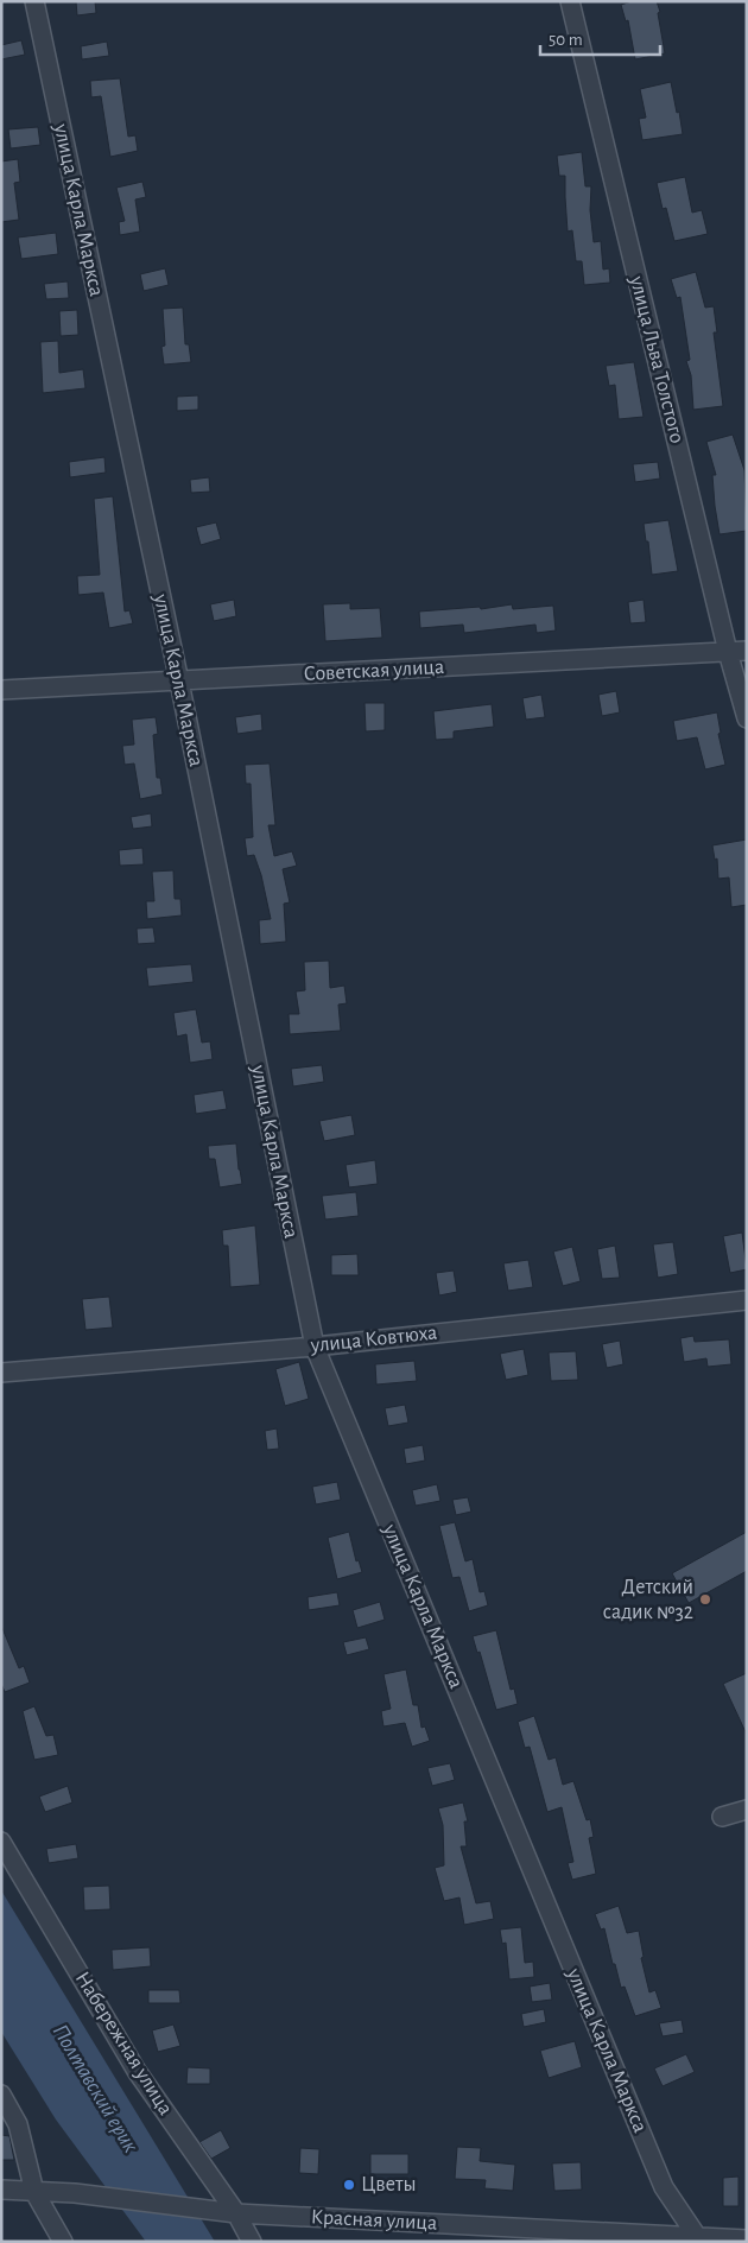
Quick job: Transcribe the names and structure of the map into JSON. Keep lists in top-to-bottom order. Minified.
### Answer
{"streets":{"street":["улица Карла Маркса","улица Льва Толстого","Советская улица","улица Ковтюха","Набережная улица","Красная улица"]},"crossings":[["улица Карла Маркса","Советская улица"],["улица Карла Маркса","улица Ковтюха"],["улица Карла Маркса","Красная улица"],["улица Льва Толстого","Советская улица"],["Набережная улица","Красная улица"]],"water":["Полтавский ерик"],"places":["Детский садик №32","Цветы"],"scale_bar":"50 m"}
